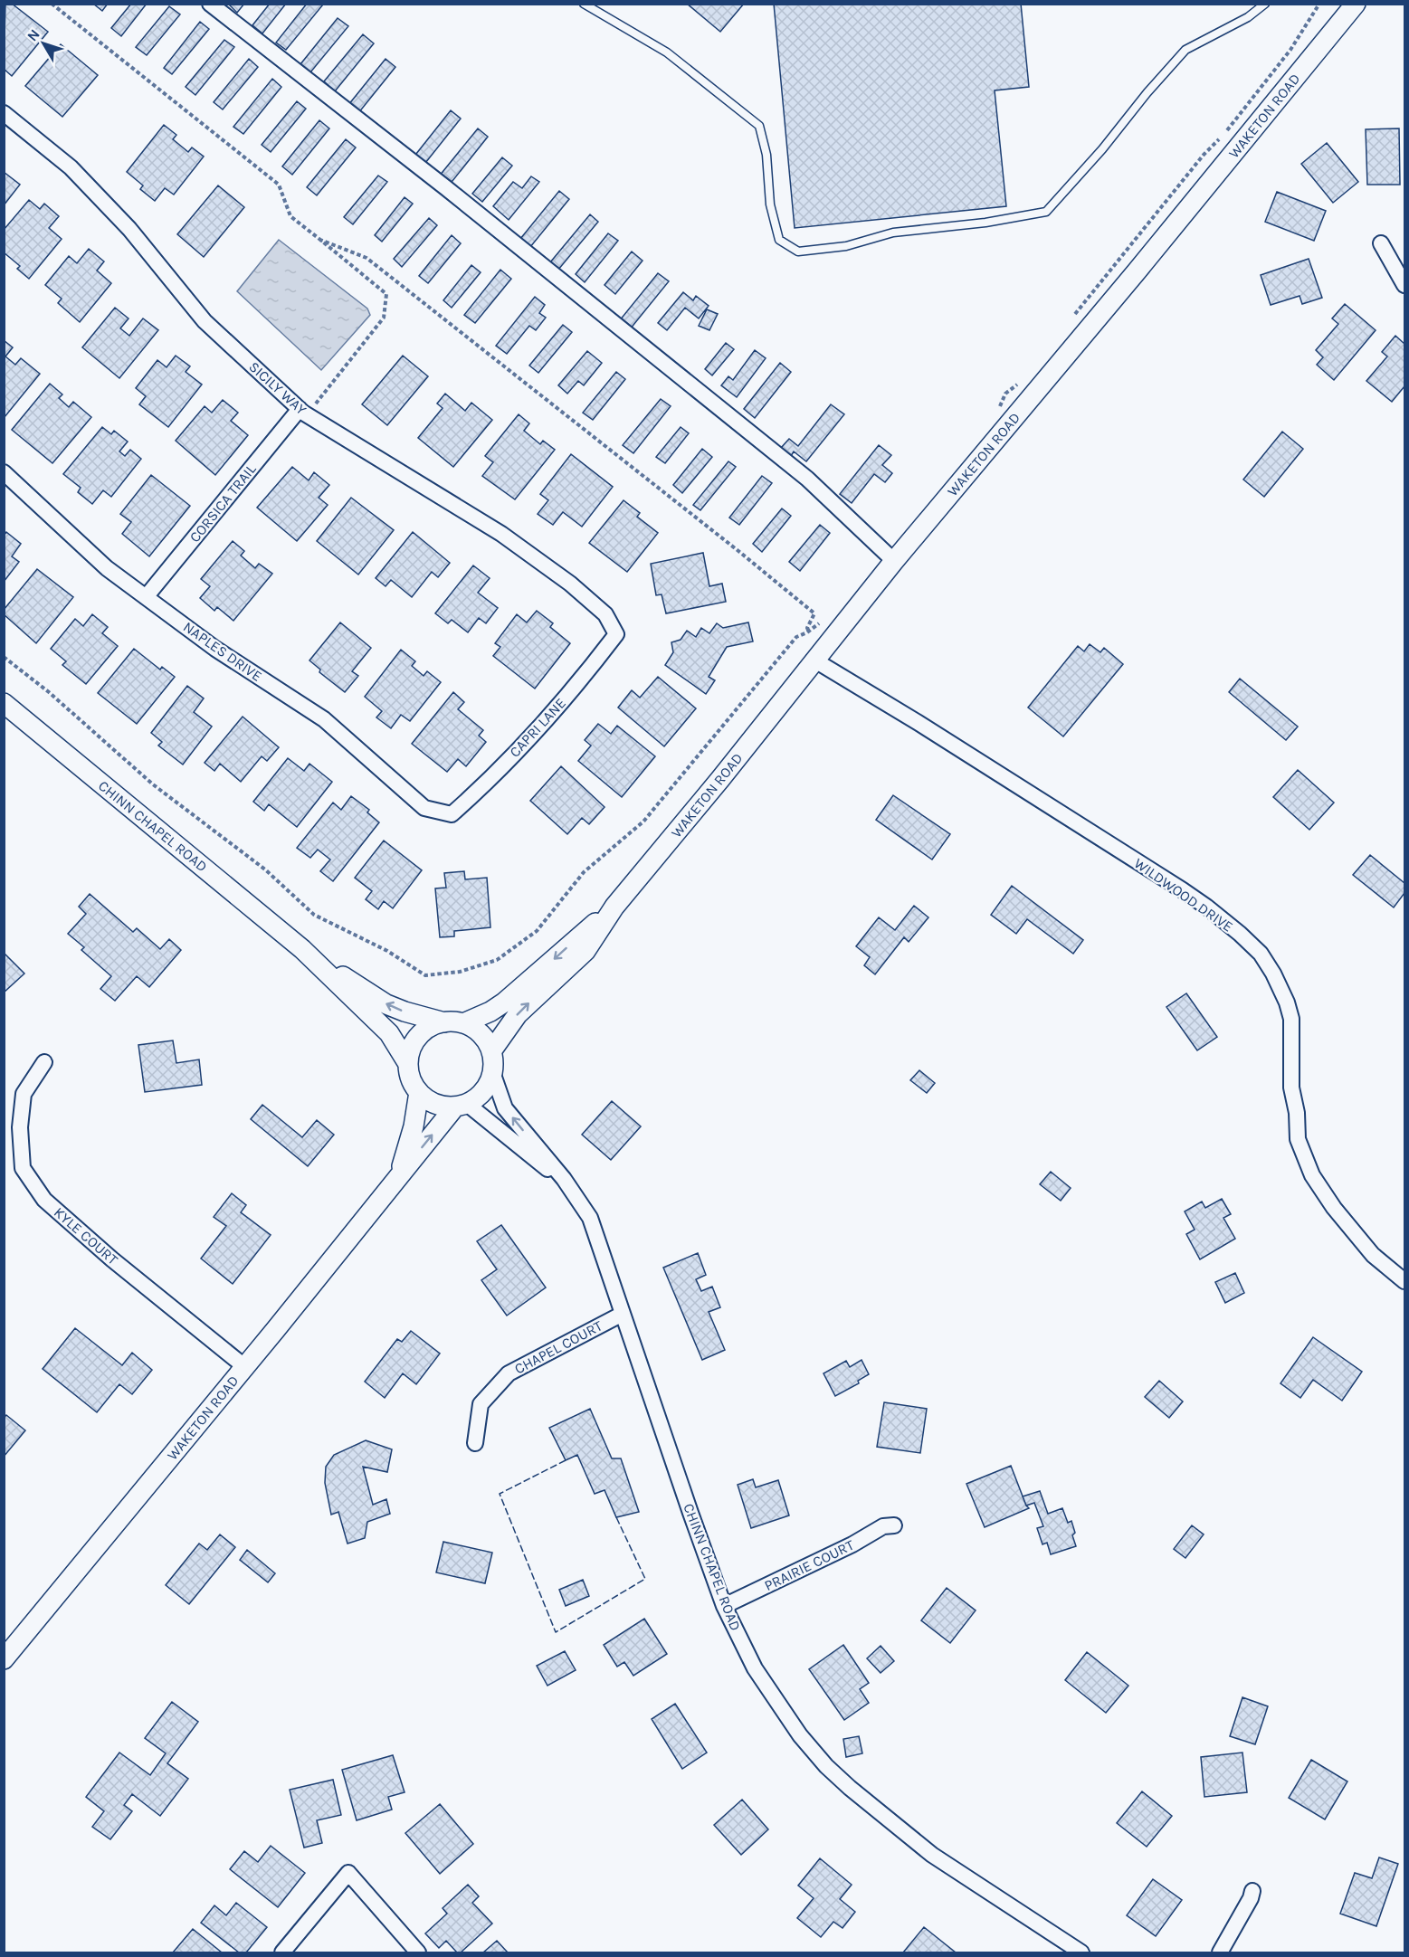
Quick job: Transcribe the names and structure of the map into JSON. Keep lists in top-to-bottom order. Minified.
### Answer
{"streets":{"street":["WAKETON ROAD","SICILY WAY","CORSICA TRAIL","NAPLES DRIVE","CAPRI LANE","CHINN CHAPEL ROAD","WILDWOOD DRIVE","KYLE COURT","CHAPEL COURT","PRAIRIE COURT"]},"crossings":[["WAKETON ROAD","CHINN CHAPEL ROAD"],["WAKETON ROAD","WILDWOOD DRIVE"],["WAKETON ROAD","KYLE COURT"],["SICILY WAY","CORSICA TRAIL"],["SICILY WAY","CAPRI LANE"],["CORSICA TRAIL","NAPLES DRIVE"],["NAPLES DRIVE","CAPRI LANE"],["CHINN CHAPEL ROAD","CHAPEL COURT"],["CHINN CHAPEL ROAD","PRAIRIE COURT"]],"north":"top left"}
